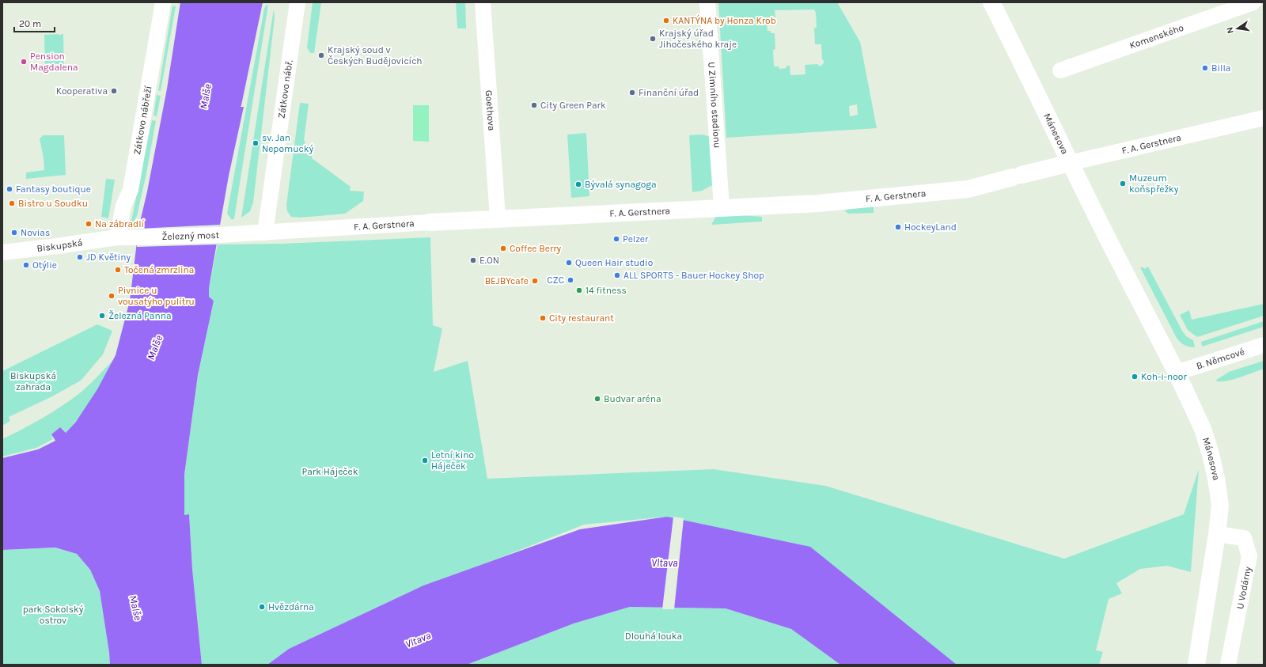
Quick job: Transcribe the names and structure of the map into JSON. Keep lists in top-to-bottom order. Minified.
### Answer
{"streets":{"main road":["Mánesova","F. A. Gerstnera"],"street":["Komenského","Zátkovo nábř.","U Zimního stadionu","Goethova","Zátkovo nábřeží","Železný most","Biskupská","B. Němcové","U Vodárny"]},"crossings":[["Zátkovo nábř.","F. A. Gerstnera"],["Zátkovo nábř.","Železný most"],["U Zimního stadionu","F. A. Gerstnera"],["Goethova","F. A. Gerstnera"],["Zátkovo nábřeží","Železný most"],["Zátkovo nábřeží","Biskupská"],["Mánesova","F. A. Gerstnera"],["Mánesova","B. Němcové"],["Mánesova","U Vodárny"],["F. A. Gerstnera","Železný most"],["Železný most","Biskupská"]],"water":["Malše","Vltava"],"parks":["Biskupská zahrada","Park Háječek","park Sokolský ostrov","Dlouhá louka"],"places":["KANTÝNA by Honza Krob","Krajský úřad Jihočeského kraje","Krajský soud v Českých Budějovicích","Pension Magdalena","Billa","Kooperativa","Finanční úřad","City Green Park","sv. Jan Nepomucký","Muzeum koňspřežky","Bývalá synagoga","Fantasy boutique","Bistro u Soudku","Na zábradlí","HockeyLand","Novias","Pelzer","Coffee Berry","JD Květiny","E.ON","Queen Hair studio","Otýlie","Točená zmrzlina","ALL SPORTS - Bauer Hockey Shop","CZC","BEJBYcafe","14 fitness","Pivnice u vousatýho pulitru","Železná Panna","City restaurant","Koh-i-noor","Budvar aréna","Letní kino Háječek","Hvězdárna"],"scale_bar":"20 m","north":"left"}
